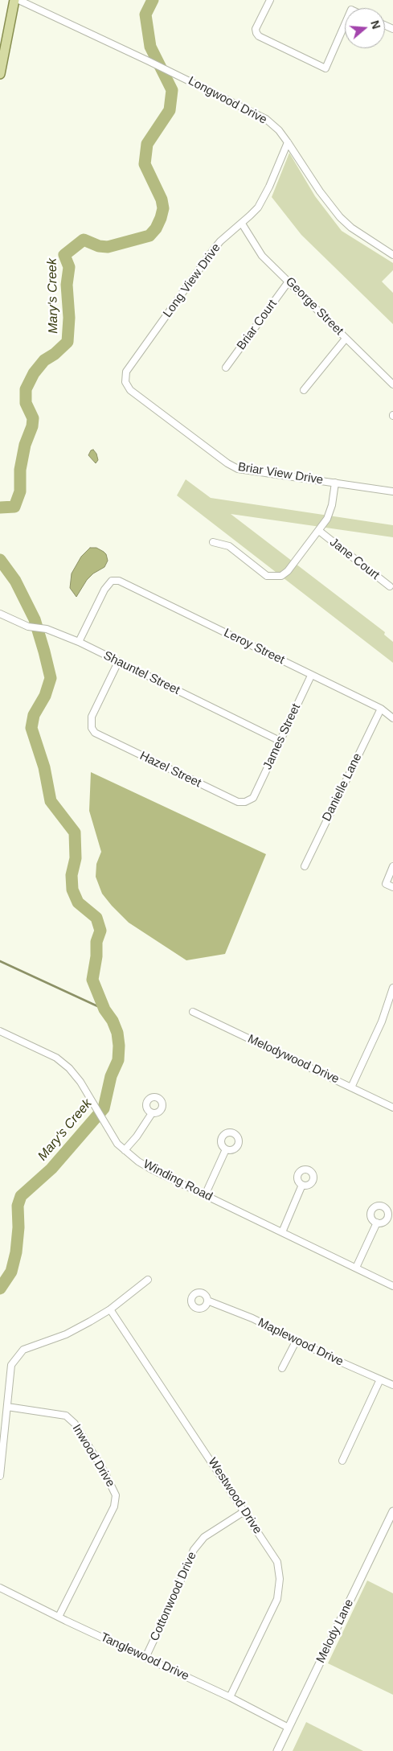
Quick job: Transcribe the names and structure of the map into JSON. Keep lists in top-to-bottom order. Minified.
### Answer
{"streets":{"street":["Longwood Drive","Long View Drive","George Street","Briar Court","Briar View Drive","Jane Court","Leroy Street","Shauntel Street","James Street","Hazel Street","Danielle Lane","Melodywood Drive","Winding Road","Maplewood Drive","Inwood Drive","Westwood Drive","Cottonwood Drive","Melody Lane","Tanglewood Drive"]},"crossings":[["Longwood Drive","Long View Drive"],["Long View Drive","George Street"],["Long View Drive","Briar View Drive"],["George Street","Briar Court"],["Leroy Street","Shauntel Street"],["Leroy Street","James Street"],["Leroy Street","Danielle Lane"],["Shauntel Street","James Street"],["Shauntel Street","Hazel Street"],["James Street","Hazel Street"],["Inwood Drive","Tanglewood Drive"],["Westwood Drive","Cottonwood Drive"],["Westwood Drive","Tanglewood Drive"],["Cottonwood Drive","Tanglewood Drive"],["Melody Lane","Tanglewood Drive"]],"water":["Mary's Creek"],"north":"right"}
